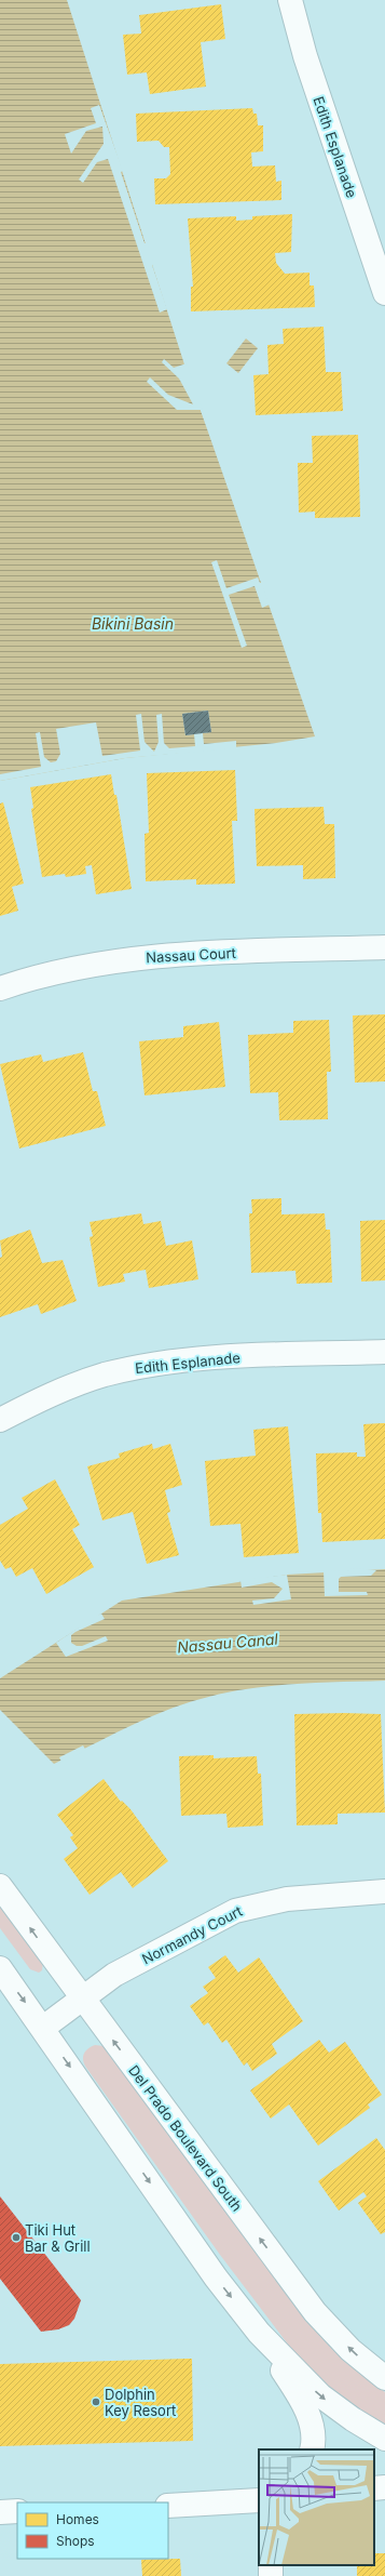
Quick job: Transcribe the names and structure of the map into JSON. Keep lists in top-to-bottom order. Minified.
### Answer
{"streets":{"street":["Edith Esplanade","Nassau Court","Normandy Court","Del Prado Boulevard South"]},"crossings":[["Normandy Court","Del Prado Boulevard South"]],"water":["Bikini Basin","Nassau Canal"],"places":["Tiki Hut Bar & Grill","Dolphin Key Resort"],"legend":["Homes","Shops"]}
